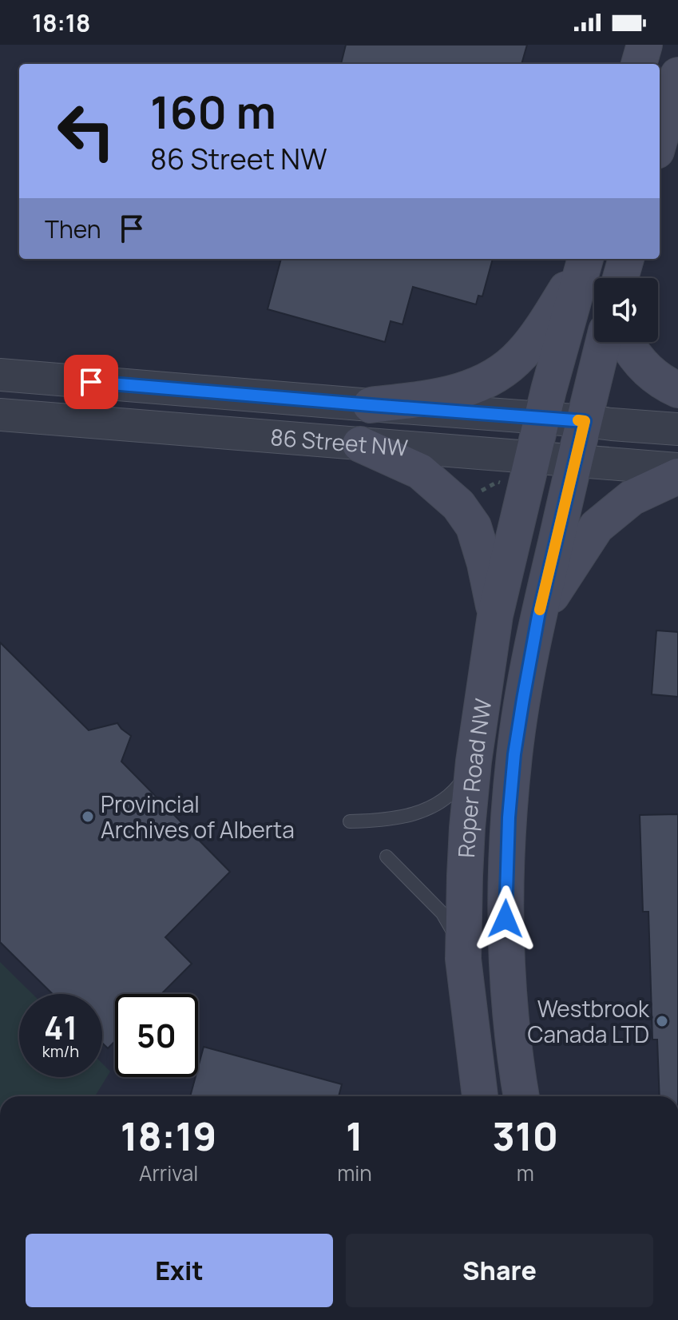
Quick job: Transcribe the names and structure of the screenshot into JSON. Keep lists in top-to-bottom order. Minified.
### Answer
{"streets":{"main road":["Roper Road NW"],"street":["86 Street NW"]},"crossings":[["86 Street NW","Roper Road NW"]],"places":["Provincial Archives of Alberta","Westbrook Canada LTD"],"page":{"status":"18:18","turn":["160 m","86 Street NW"],"then":"Then","speed":"41 km/h","limit":"50","eta":["18:19","Arrival","1","min","310","m"],"buttons":["Exit","Share"]}}
